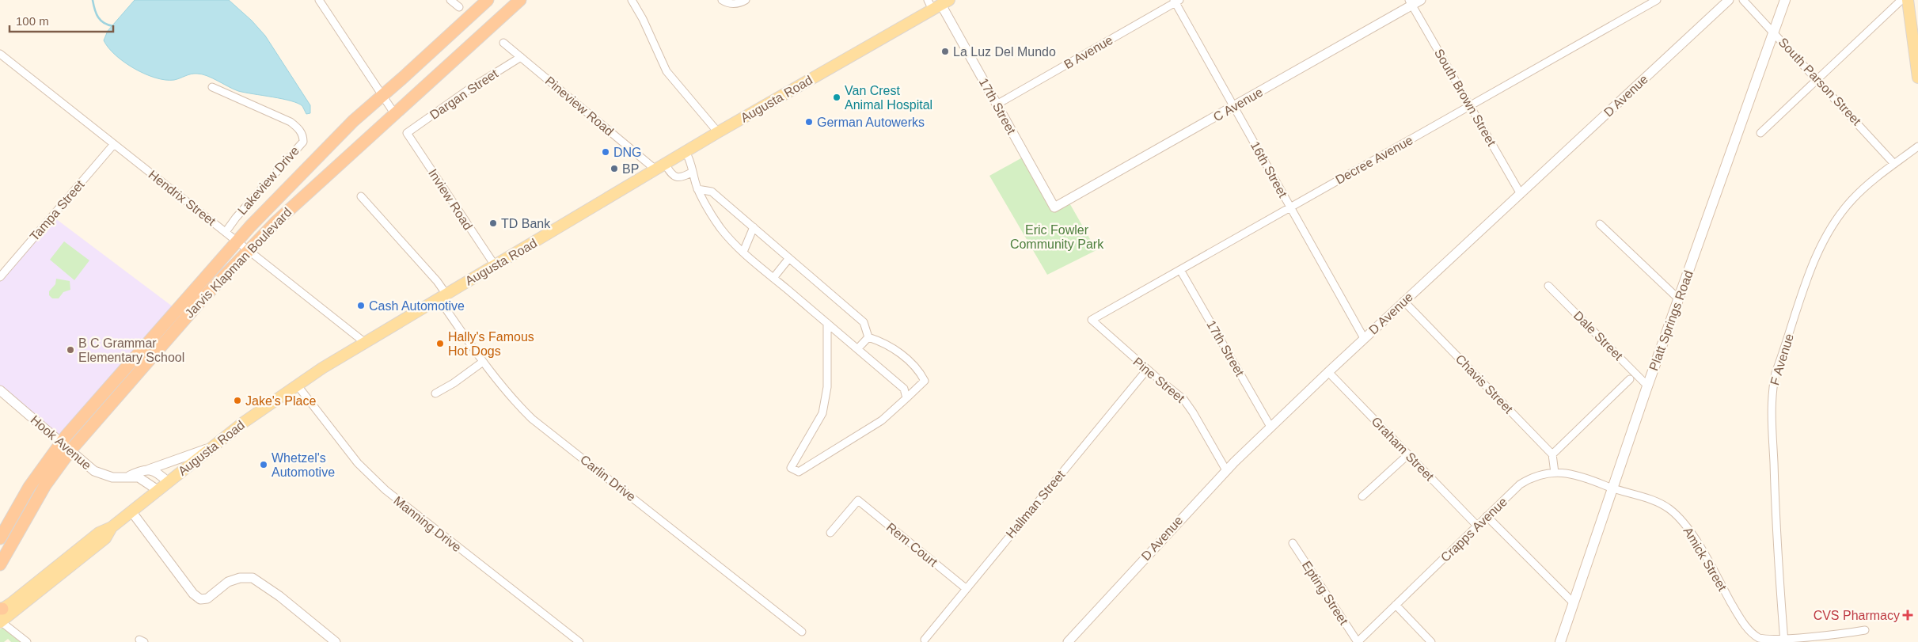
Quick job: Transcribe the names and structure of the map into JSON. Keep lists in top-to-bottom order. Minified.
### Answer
{"streets":{"highway":["Jarvis Klapman Boulevard"],"main road":["Augusta Road","Platt Springs Road"],"street":["B Avenue","South Parson Street","Dargan Street","D Avenue","South Brown Street","C Avenue","Pineview Road","17th Street","Decree Avenue","16th Street","Lakeview Drive","Hendrix Street","Inview Road","Tampa Street","Dale Street","F Avenue","Pine Street","Chavis Street","Hook Avenue","Graham Street","Carlin Drive","Hallman Street","Manning Drive","Crapps Avenue","Rem Court","Amick Street","Epting Street"]},"crossings":[["B Avenue","17th Street"],["B Avenue","16th Street"],["South Parson Street","Platt Springs Road"],["South Parson Street","F Avenue"],["Dargan Street","Pineview Road"],["Dargan Street","Inview Road"],["D Avenue","South Brown Street"],["D Avenue","17th Street"],["D Avenue","16th Street"],["D Avenue","Pine Street"],["D Avenue","Chavis Street"],["D Avenue","Graham Street"],["South Brown Street","C Avenue"],["South Brown Street","Decree Avenue"],["Augusta Road","Pineview Road"],["Augusta Road","17th Street"],["Augusta Road","Hendrix Street"],["Augusta Road","Inview Road"],["Augusta Road","Hook Avenue"],["Augusta Road","Carlin Drive"],["Augusta Road","Manning Drive"],["C Avenue","17th Street"],["C Avenue","16th Street"],["17th Street","Decree Avenue"],["Decree Avenue","16th Street"],["Decree Avenue","Pine Street"],["Lakeview Drive","Hendrix Street"],["Hendrix Street","Tampa Street"],["Hendrix Street","Jarvis Klapman Boulevard"],["Jarvis Klapman Boulevard","Hook Avenue"],["Platt Springs Road","Dale Street"],["Platt Springs Road","Crapps Avenue"],["Platt Springs Road","Amick Street"],["F Avenue","Amick Street"],["Pine Street","Hallman Street"],["Graham Street","Crapps Avenue"],["Hallman Street","Rem Court"],["Crapps Avenue","Amick Street"],["Crapps Avenue","Epting Street"]],"parks":["Eric Fowler Community Park"],"places":{"other":["La Luz Del Mundo","Van Crest Animal Hospital","German Autowerks","DNG","BP","TD Bank","Cash Automotive","Hally's Famous Hot Dogs","B C Grammar Elementary School","Jake's Place","Whetzel's Automotive"],"health":["CVS Pharmacy"]},"scale_bar":"100 m"}
